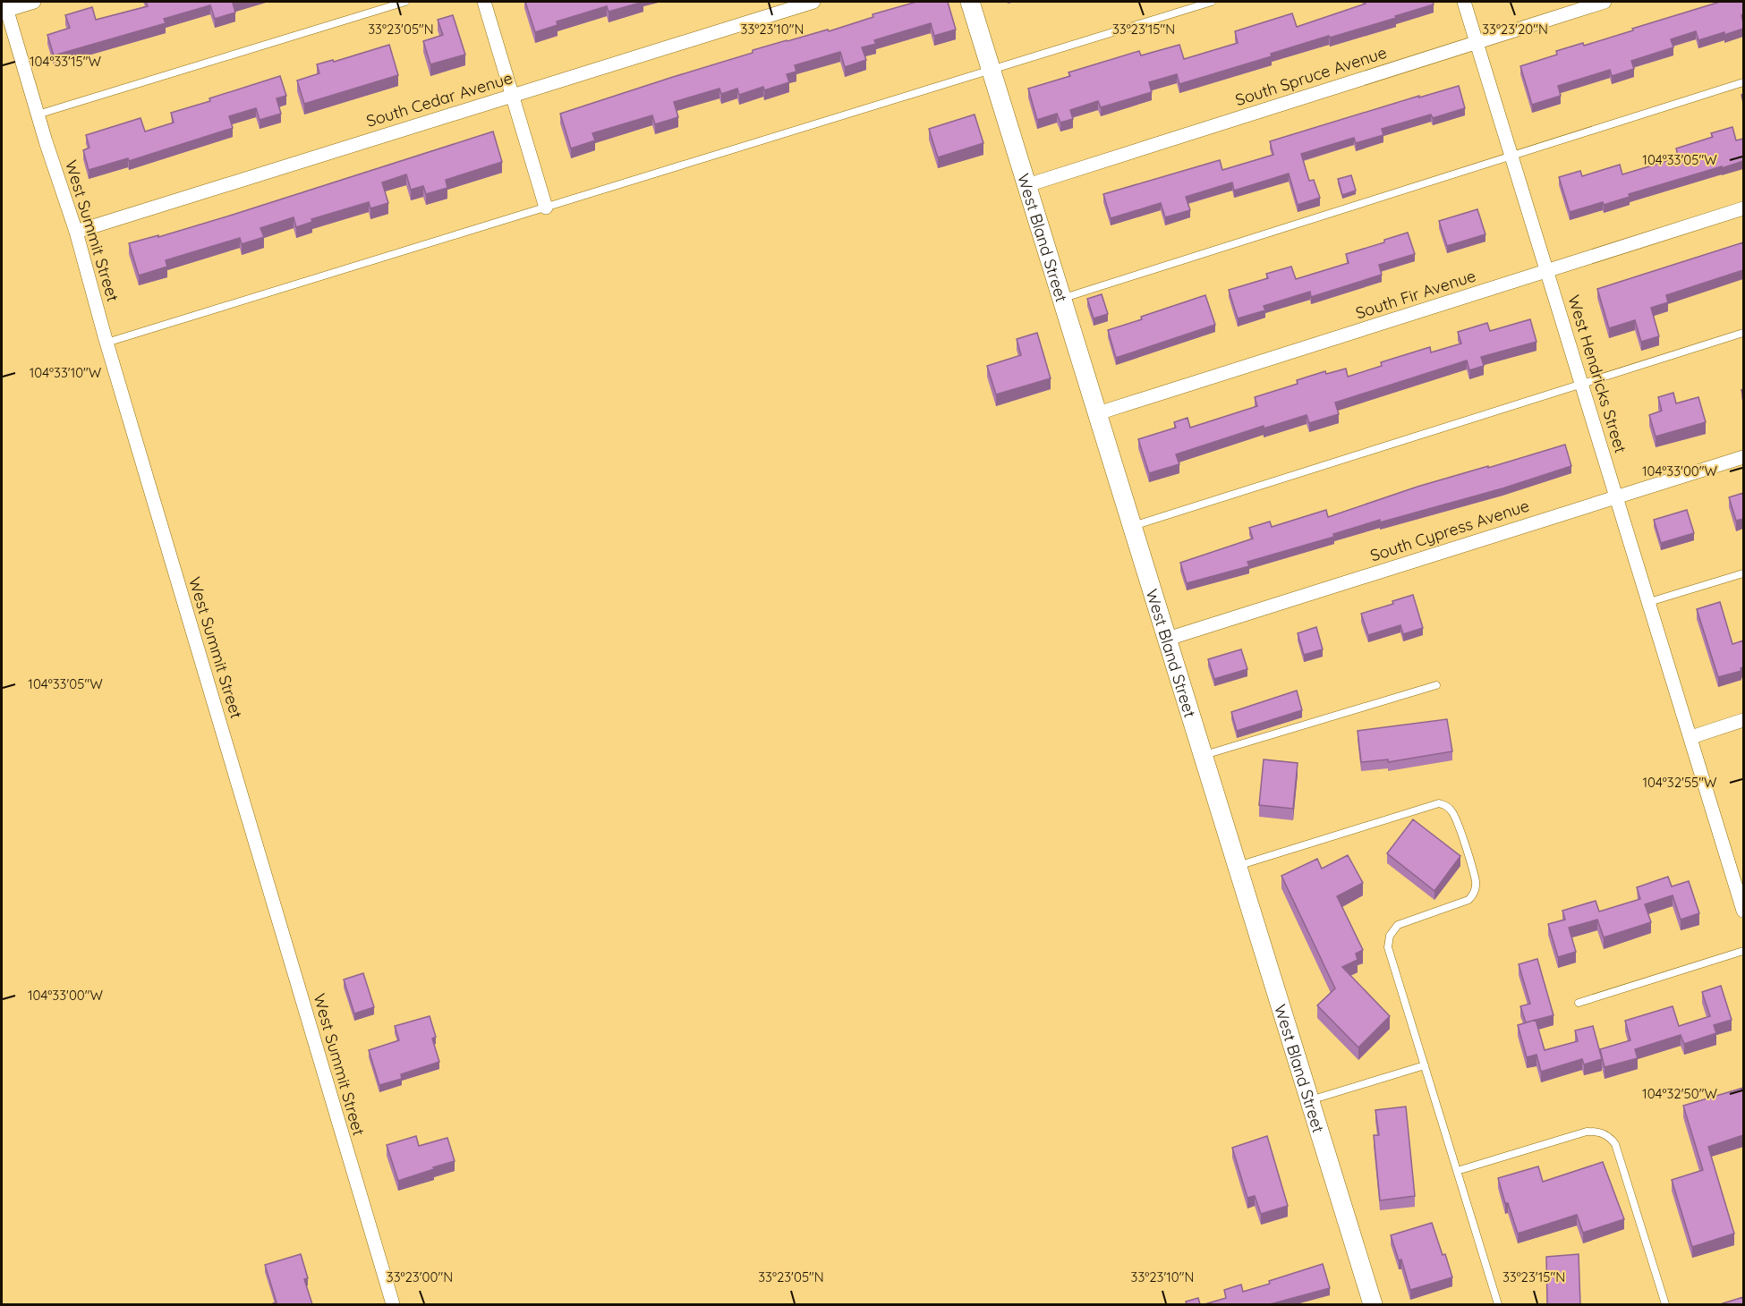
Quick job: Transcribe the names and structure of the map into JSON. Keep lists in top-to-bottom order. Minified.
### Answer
{"streets":{"street":["South Spruce Avenue","South Cedar Avenue","West Summit Street","West Bland Street","South Fir Avenue","West Hendricks Street","South Cypress Avenue"]},"crossings":[["South Spruce Avenue","West Bland Street"],["South Spruce Avenue","West Hendricks Street"],["South Cedar Avenue","West Summit Street"],["West Bland Street","South Fir Avenue"],["West Bland Street","South Cypress Avenue"],["South Fir Avenue","West Hendricks Street"],["West Hendricks Street","South Cypress Avenue"]],"coordinates":["33°23'05\"N","33°23'10\"N","33°23'15\"N","33°23'20\"N","104°33'15\"W","104°33'05\"W","104°33'10\"W","104°33'00\"W","104°32'55\"W","104°32'50\"W","33°23'00\"N"]}
